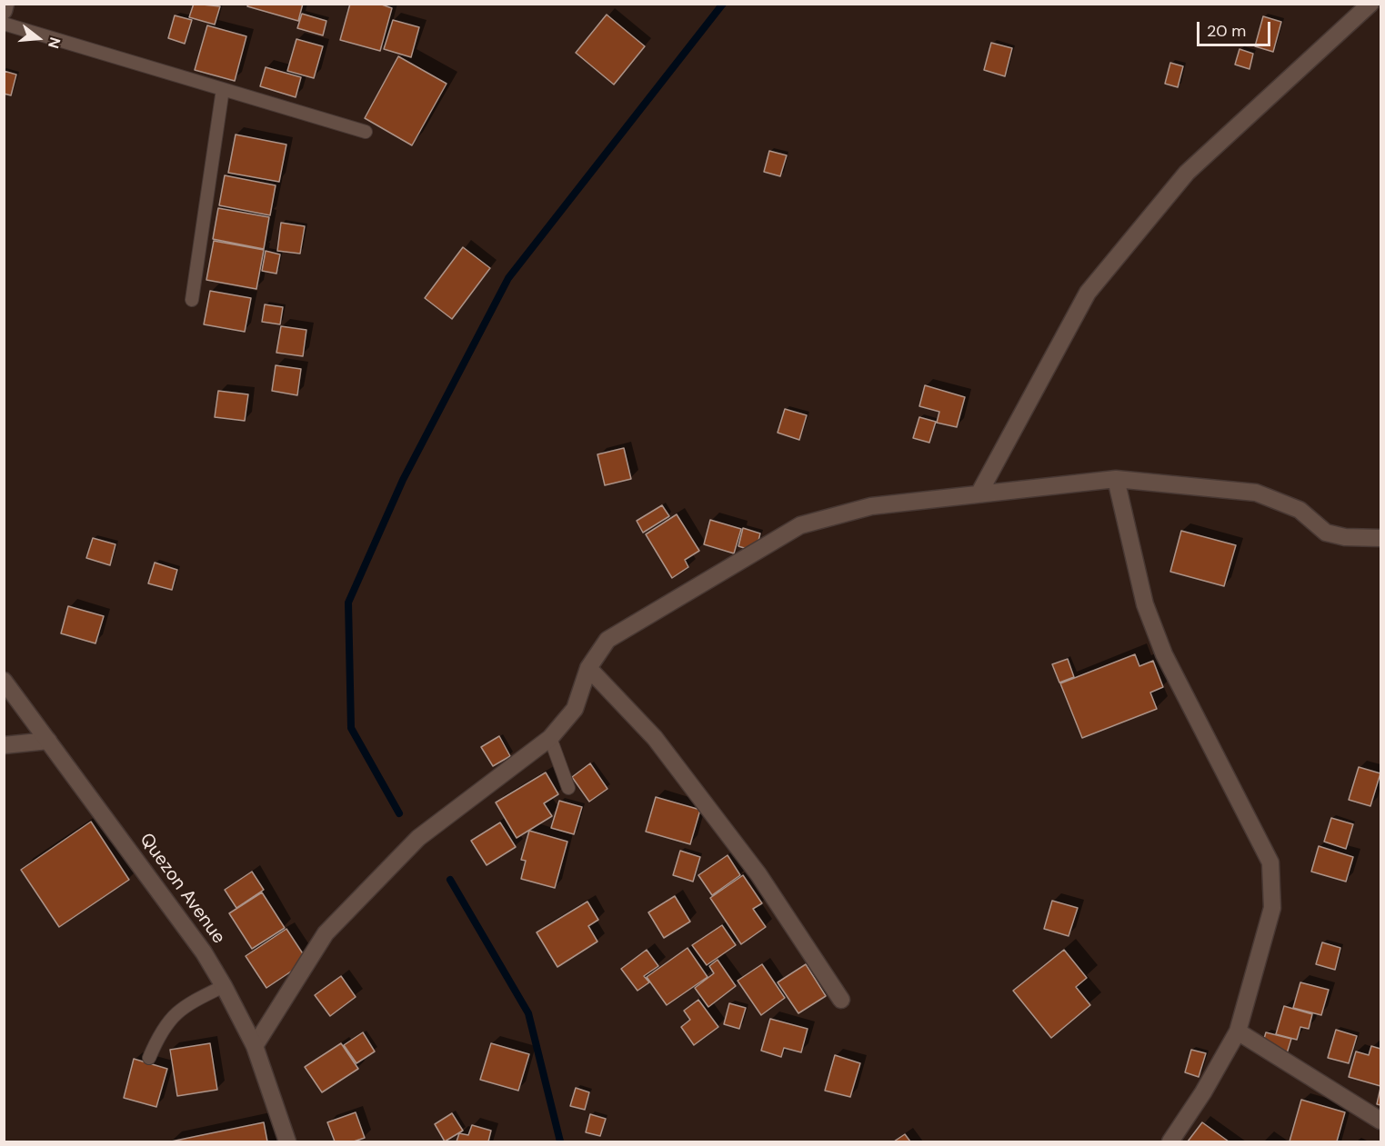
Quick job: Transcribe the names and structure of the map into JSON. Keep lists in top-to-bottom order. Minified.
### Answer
{"streets":{"street":["Quezon Avenue"]},"scale_bar":"20 m","north":"right"}
